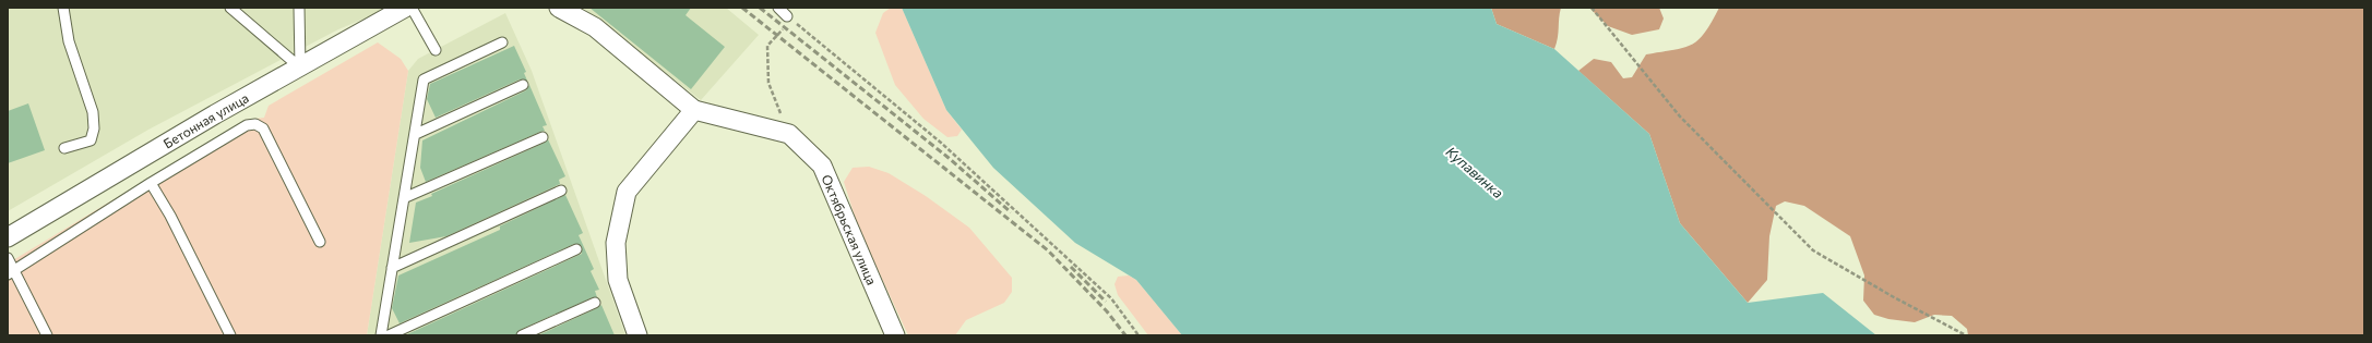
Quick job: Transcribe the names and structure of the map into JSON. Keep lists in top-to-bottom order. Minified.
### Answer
{"streets":{"street":["Бетонная улица","Октябрьская улица"]},"water":["Купавинка"]}
